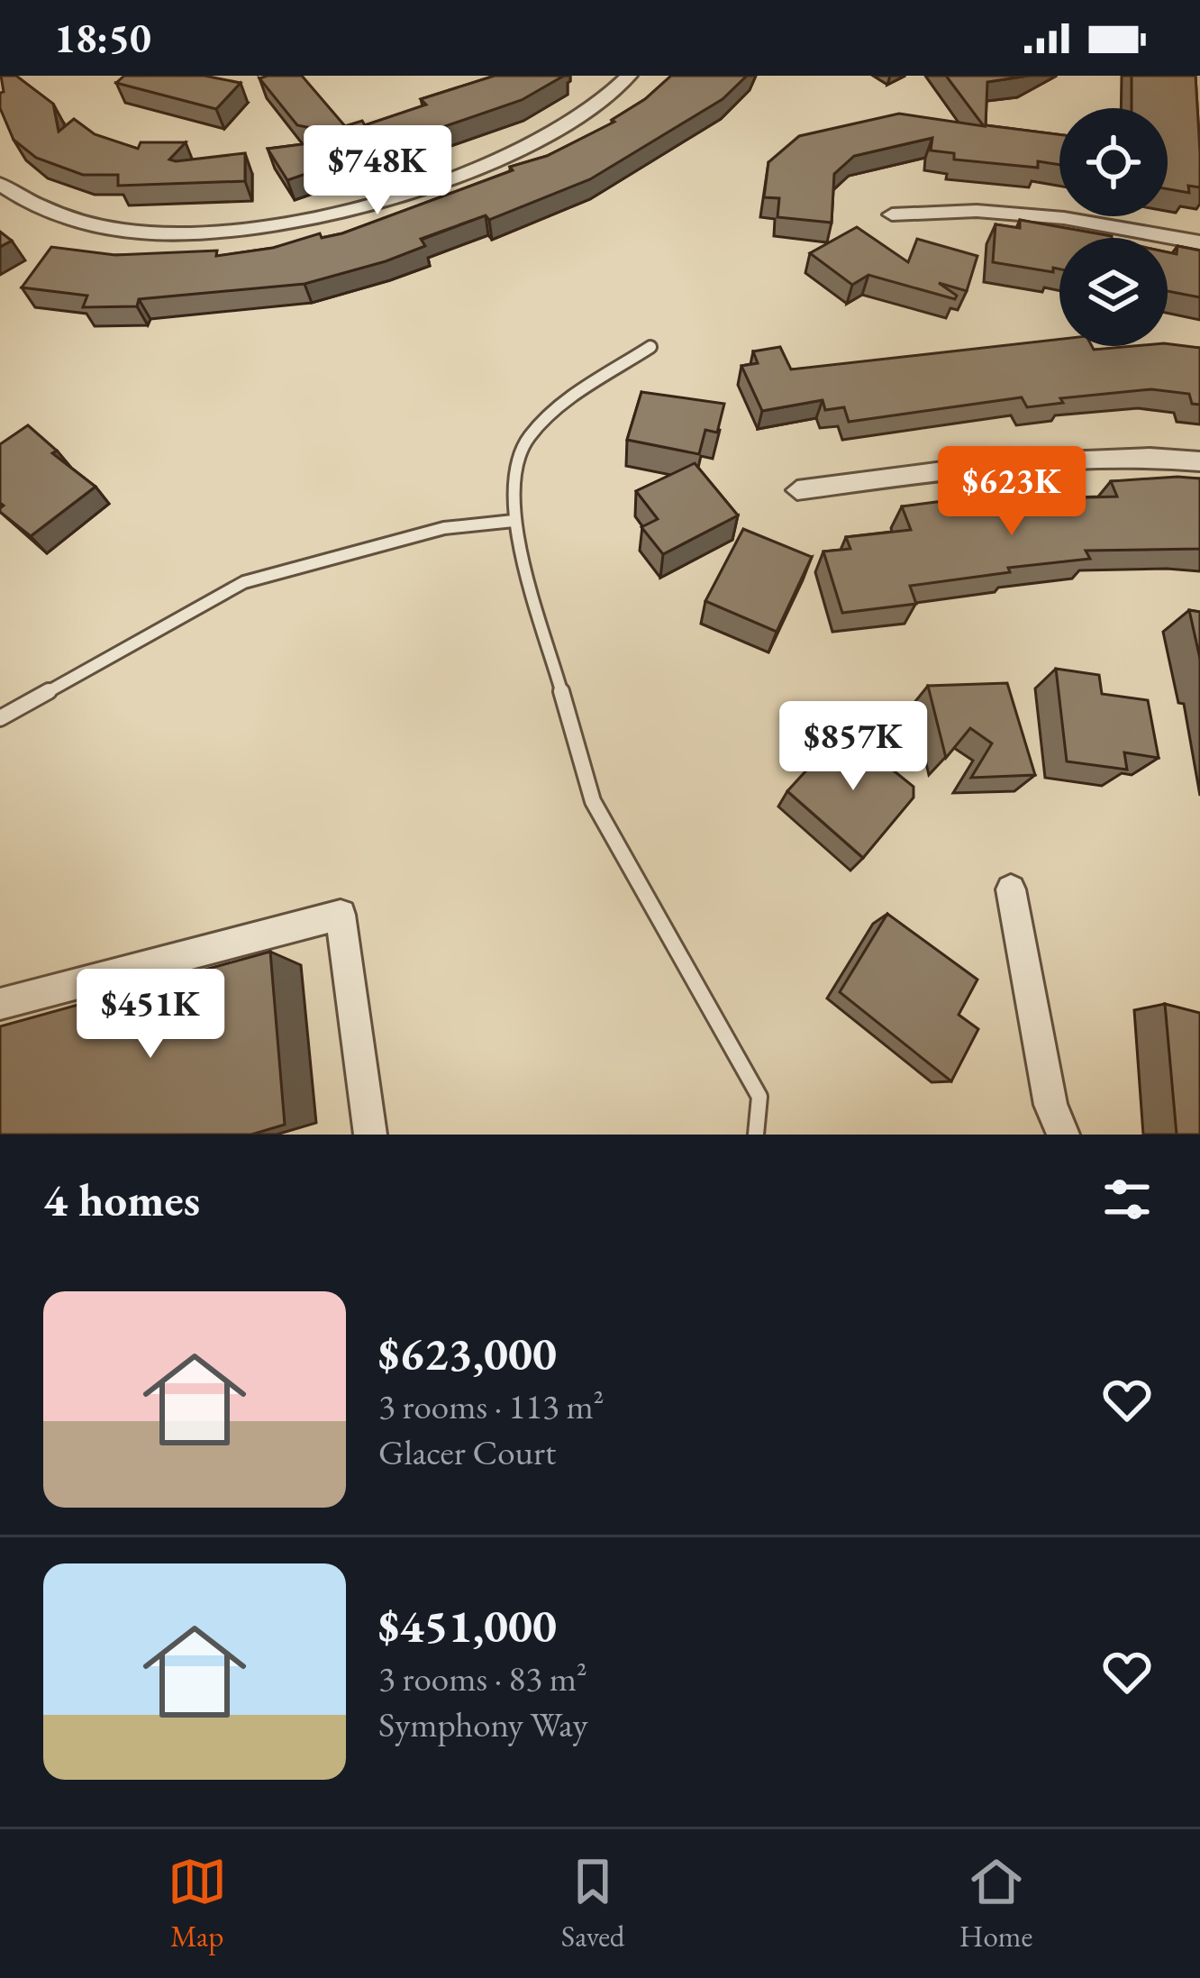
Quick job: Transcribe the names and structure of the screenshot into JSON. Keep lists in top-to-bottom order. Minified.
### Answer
{"page":{"status":"18:50","price":["$748K","$623K","$857K","$451K"],"heading":"4 homes","list":[{"name":"$623,000","note":"3 rooms · 113 m² · Glacer Court"},{"name":"$451,000","note":"3 rooms · 83 m² · Symphony Way"}],"tabs":["Map","Saved","Home"]}}
